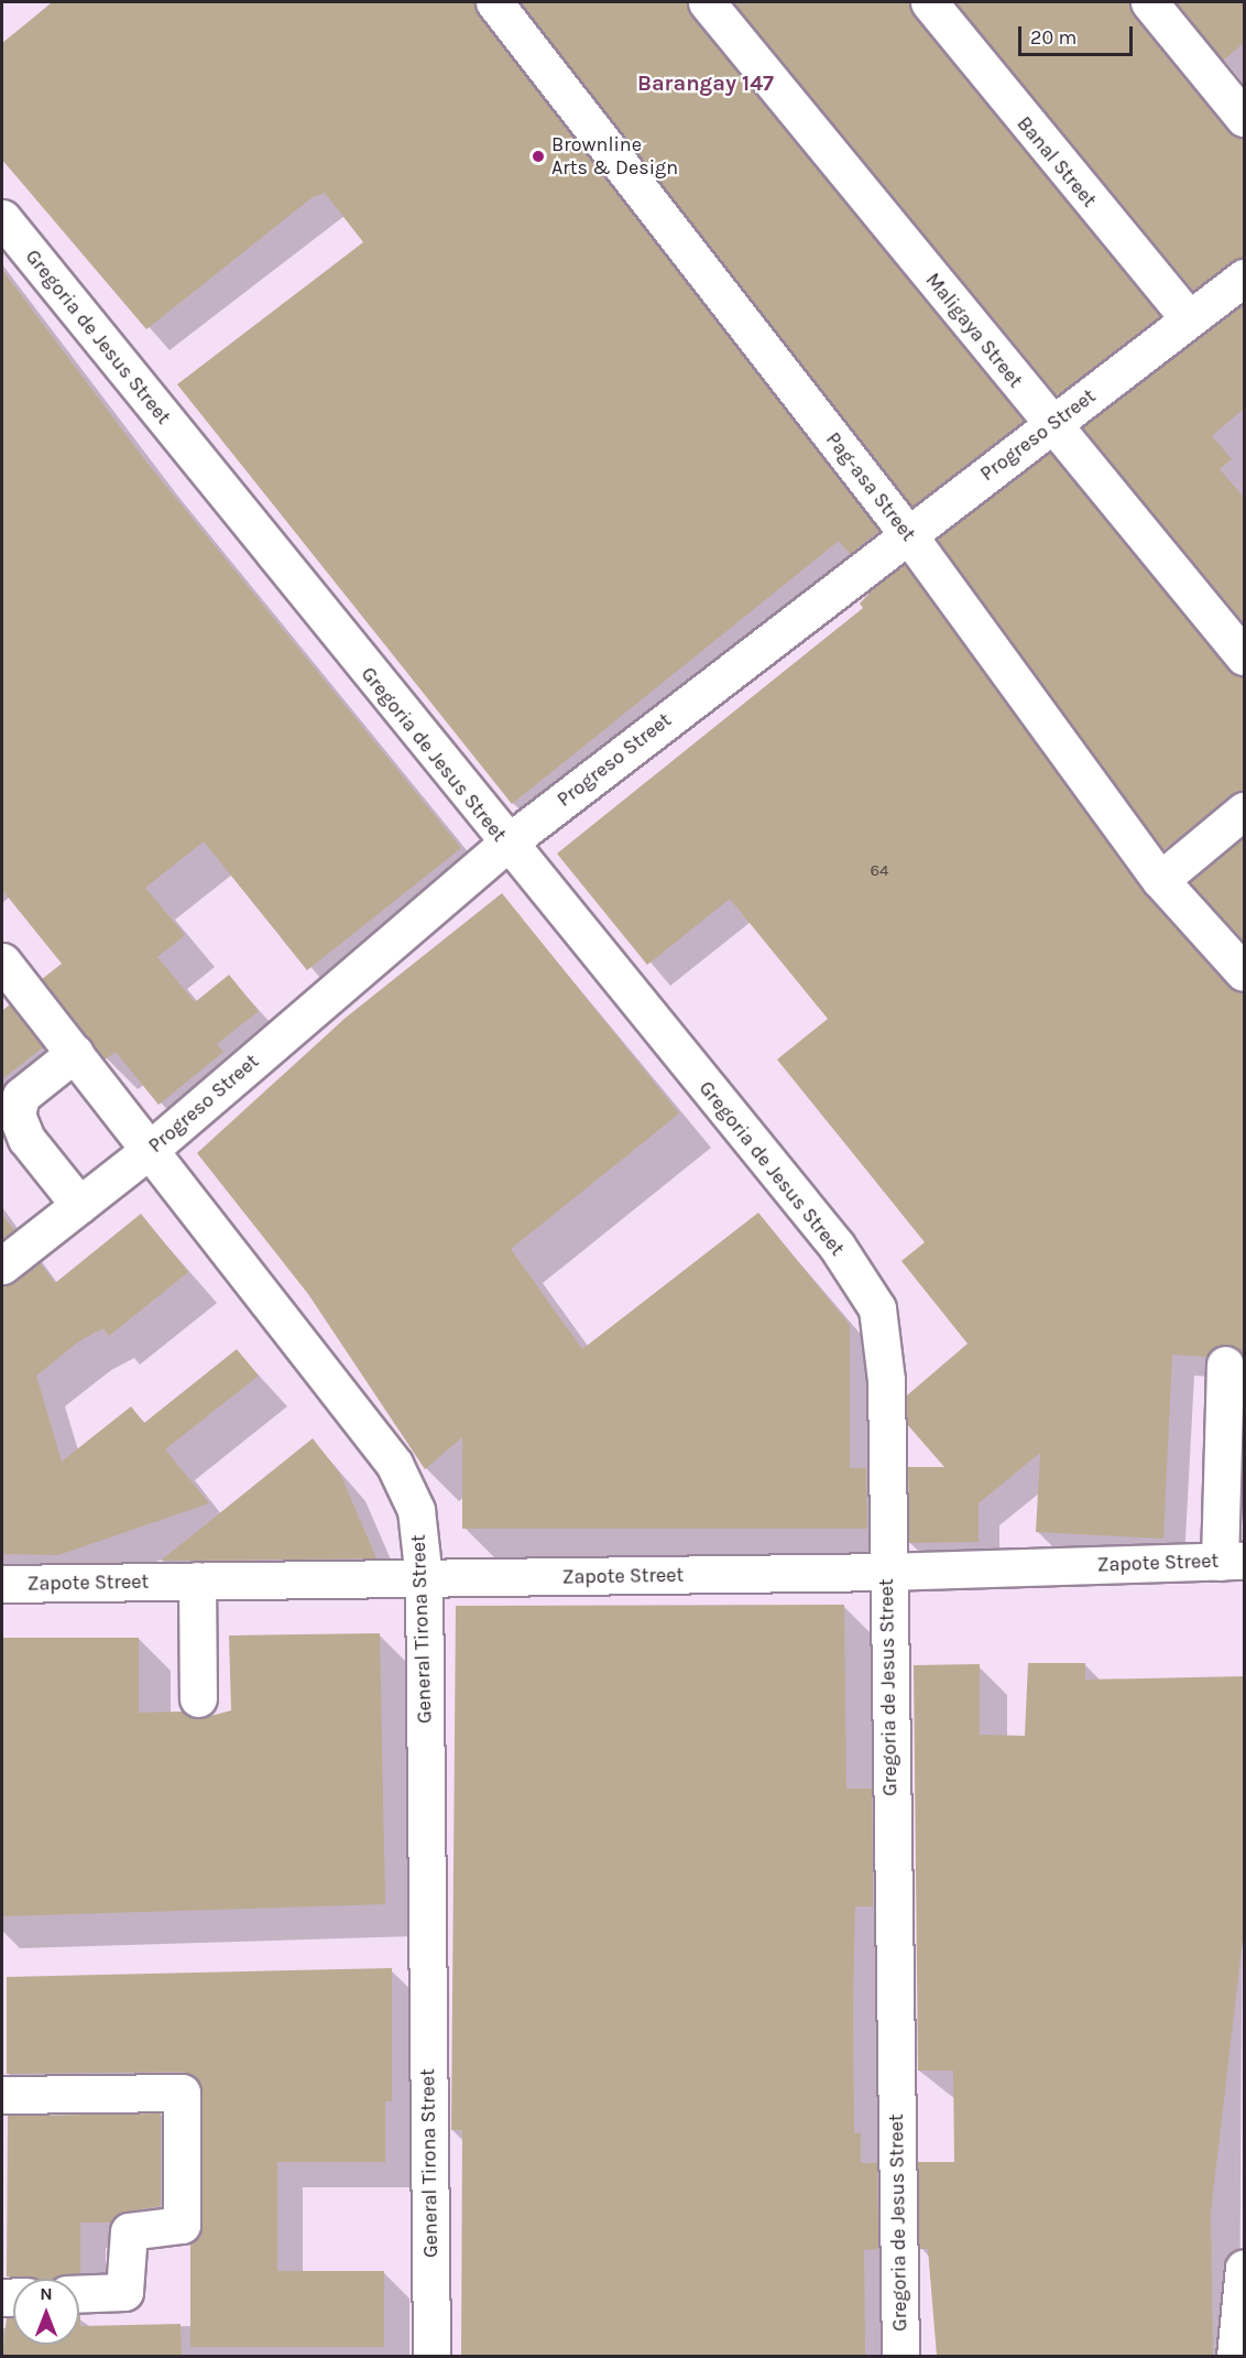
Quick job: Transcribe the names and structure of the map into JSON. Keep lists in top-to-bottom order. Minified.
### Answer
{"streets":{"street":["Banal Street","Maligaya Street","Gregoria de Jesus Street","Progreso Street","Pag-asa Street","Zapote Street","General Tirona Street"]},"crossings":[["Banal Street","Progreso Street"],["Maligaya Street","Progreso Street"],["Gregoria de Jesus Street","Progreso Street"],["Gregoria de Jesus Street","Zapote Street"],["Progreso Street","Pag-asa Street"],["Progreso Street","General Tirona Street"],["Zapote Street","General Tirona Street"]],"districts":["Barangay 147"],"places":["Brownline Arts & Design"],"house_numbers":["64"],"scale_bar":"20 m","north":"top"}
